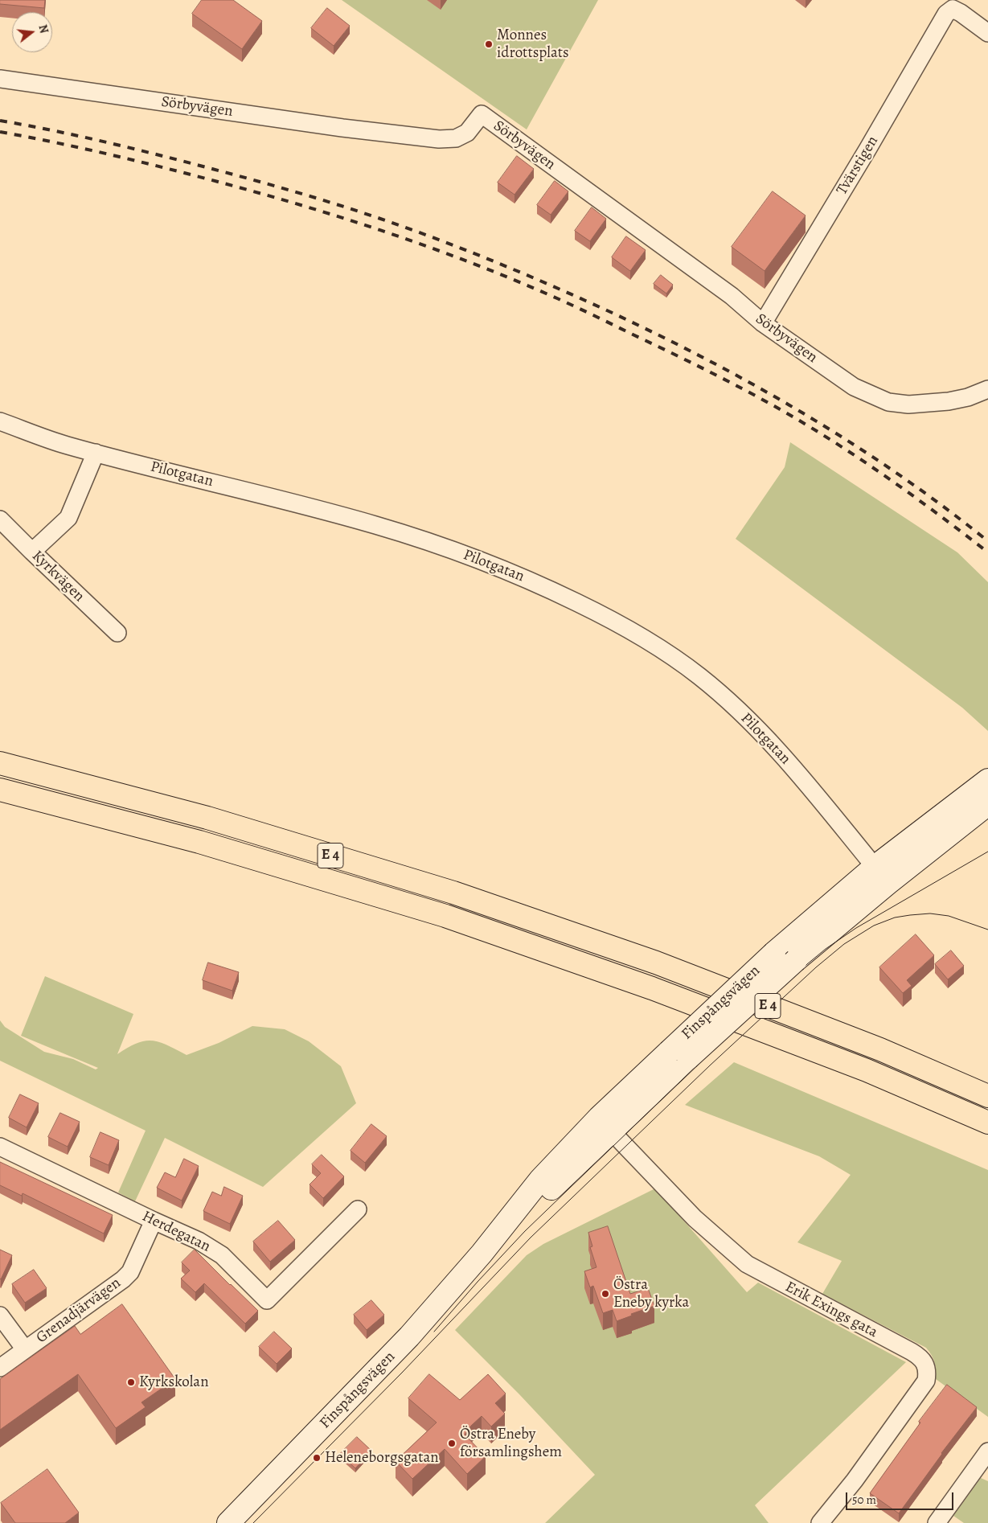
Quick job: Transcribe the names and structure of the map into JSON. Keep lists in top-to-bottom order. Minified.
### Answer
{"streets":{"highway":["E 4"],"main road":["Finspångsvägen"],"street":["Sörbyvägen","Tvärstigen","Pilotgatan","Kyrkvägen","Herdegatan","Erik Exings gata","Grenadjärvägen"]},"crossings":[["Sörbyvägen","Tvärstigen"],["Pilotgatan","Finspångsvägen"],["Finspångsvägen","Erik Exings gata"],["Herdegatan","Grenadjärvägen"]],"places":["Monnes idrottsplats","Östra Eneby kyrka","Kyrkskolan","Östra Eneby församlingshem","Heleneborgsgatan"],"scale_bar":"50 m","north":"right"}
